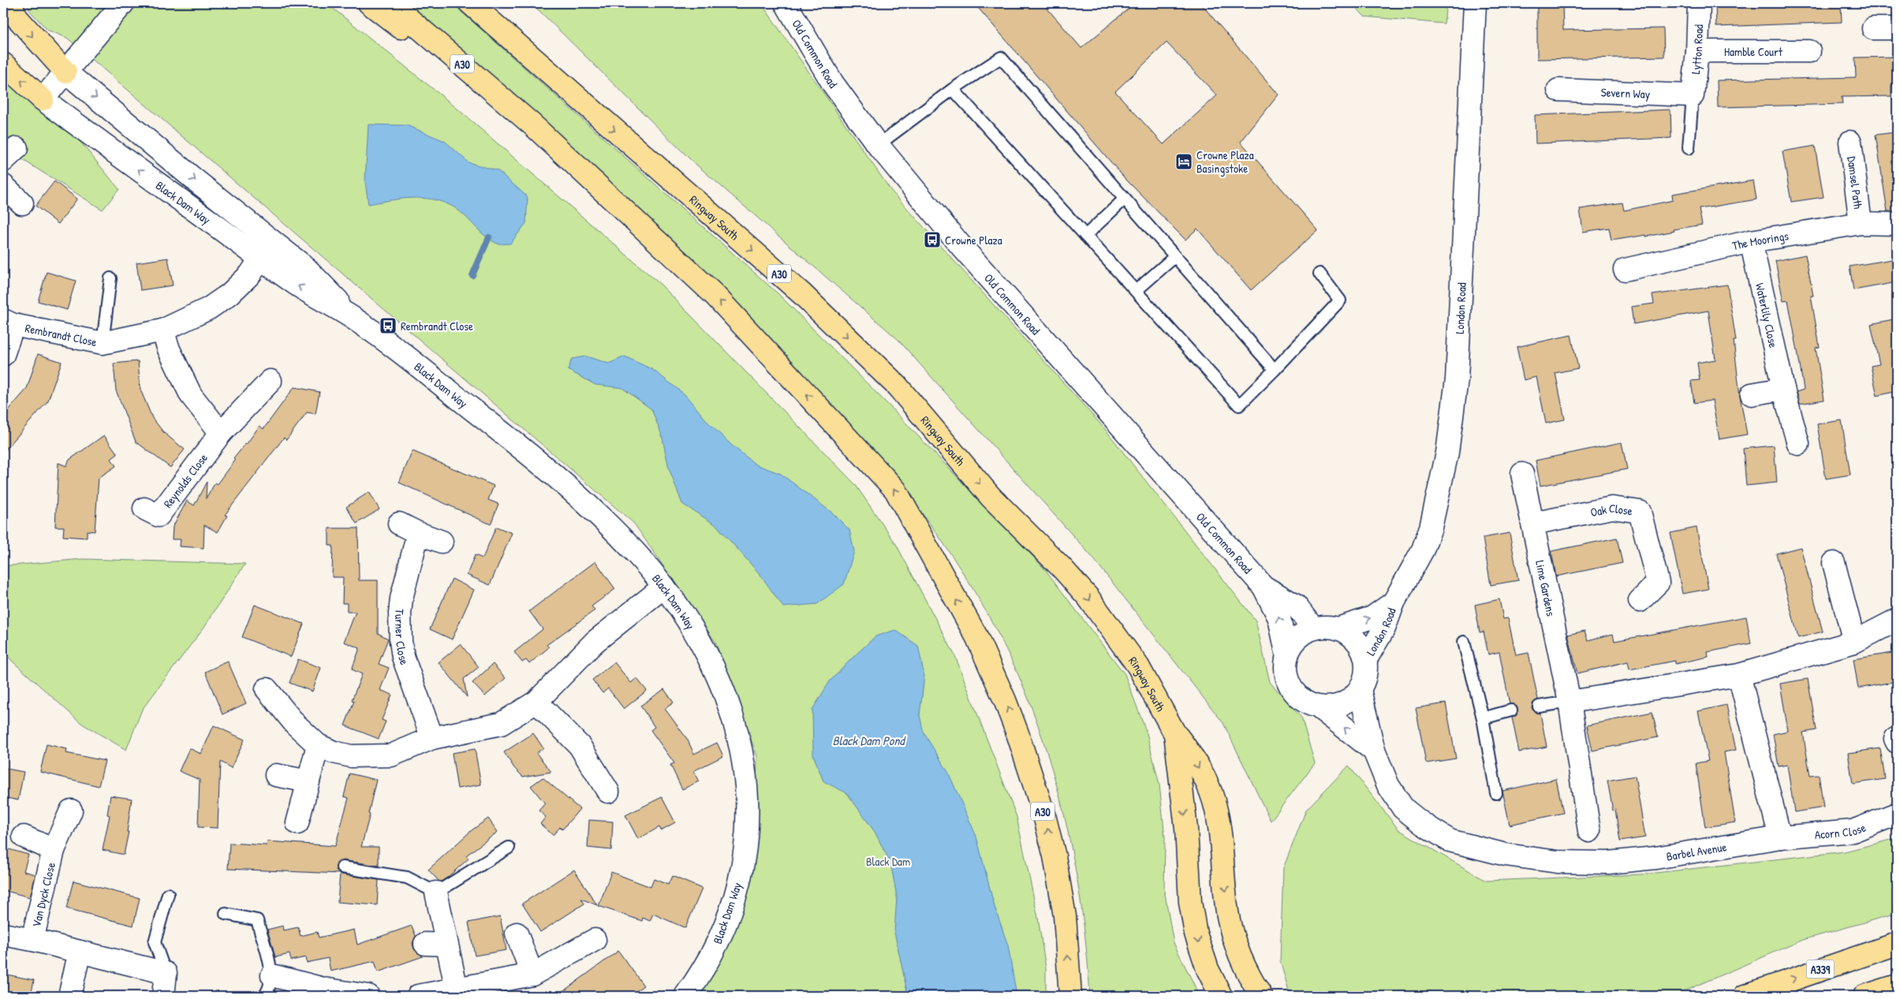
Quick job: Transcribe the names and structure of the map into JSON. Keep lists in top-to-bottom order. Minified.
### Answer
{"streets":{"main road":["A30","Ringway South","A339"],"street":["Lytton Road","Hamble Court","Old Common Road","Severn Way","Damsel Path","Black Dam Way","The Moorings","London Road","Waterlily Close","Rembrandt Close","Reynolds Close","Oak Close","Lime Gardens","Turner Close","Acorn Close","Barbel Avenue","Van Dyck Close"]},"crossings":[["Lytton Road","Hamble Court"],["Lytton Road","Severn Way"],["Old Common Road","London Road"],["Old Common Road","Barbel Avenue"],["Damsel Path","The Moorings"],["Black Dam Way","Rembrandt Close"],["The Moorings","Waterlily Close"],["London Road","Barbel Avenue"],["Oak Close","Lime Gardens"],["Acorn Close","Barbel Avenue"]],"water":["Black Dam Pond"],"parks":["Black Dam"],"places":{"hotel":["Crowne Plaza Basingstoke"],"bus stop":["Crowne Plaza","Rembrandt Close"]}}
